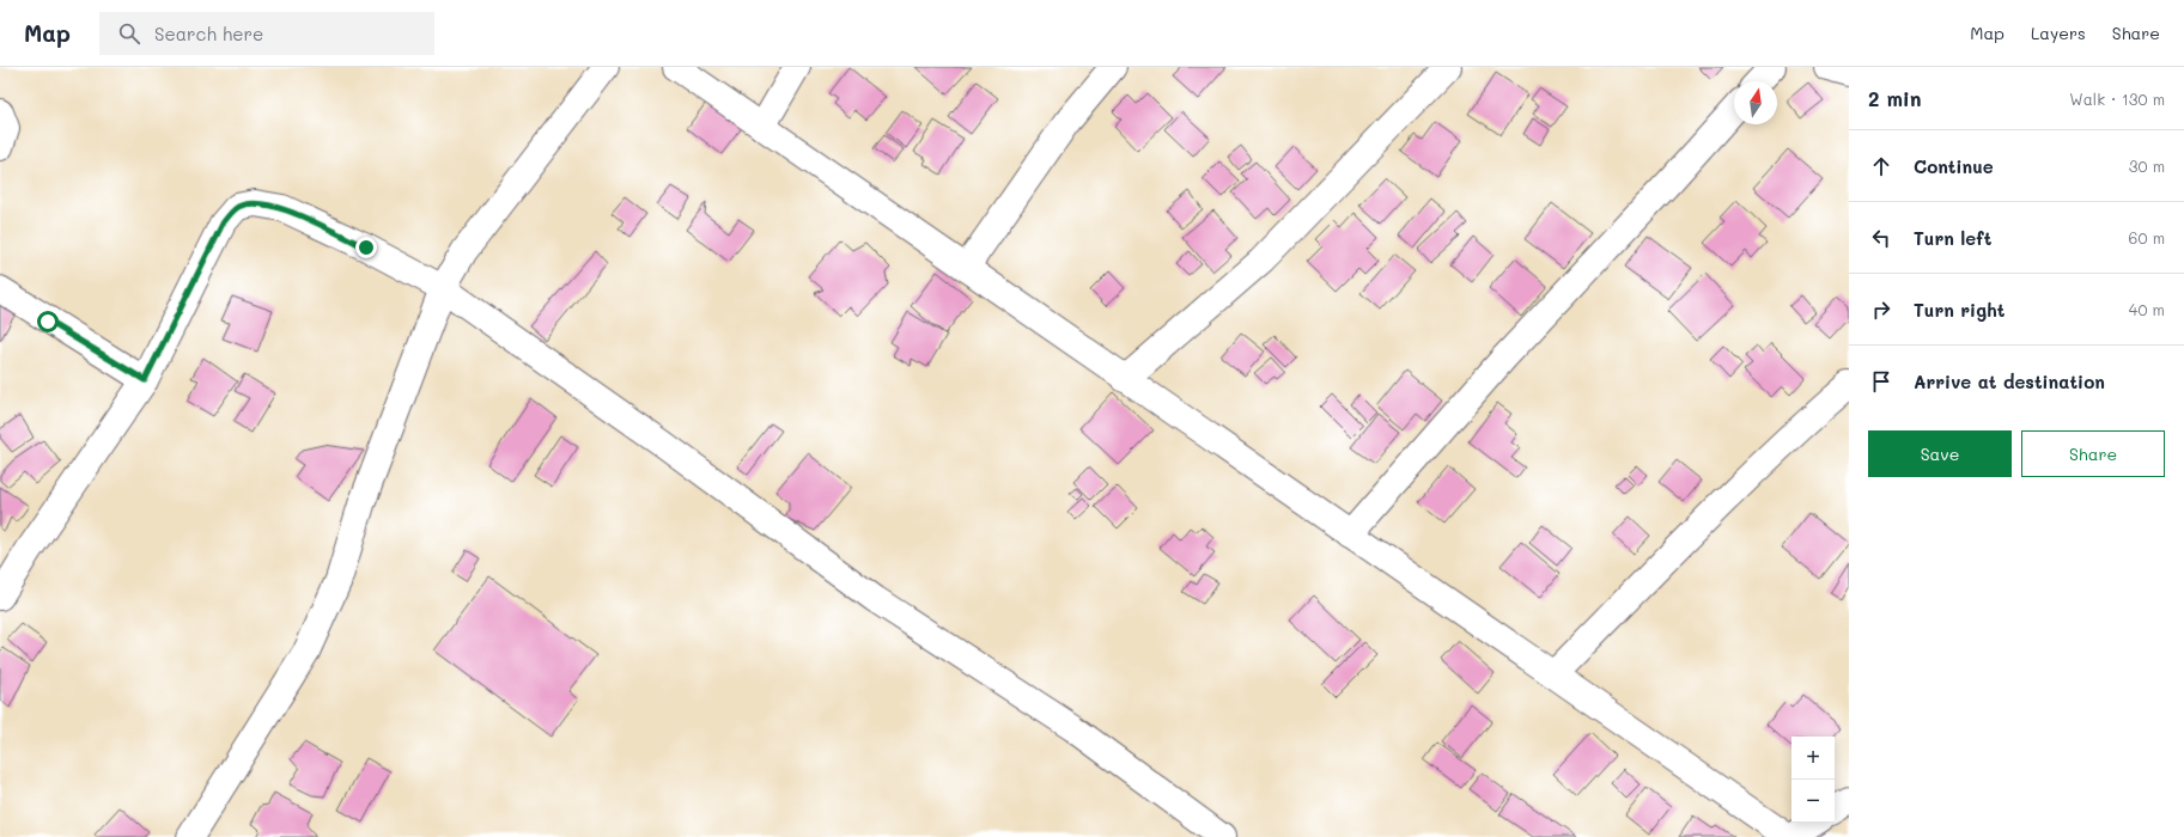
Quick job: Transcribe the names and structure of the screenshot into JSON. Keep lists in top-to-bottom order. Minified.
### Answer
{"north":"top","page":{"header":"Map","search":"Search here","nav":["Map","Layers","Share"],"heading":["2 min","Walk · 130 m"],"list":[["Continue","30 m"],["Turn left","60 m"],["Turn right","40 m"],"Arrive at destination"],"buttons":["Save","Share"],"map_buttons":["+","−"]}}
